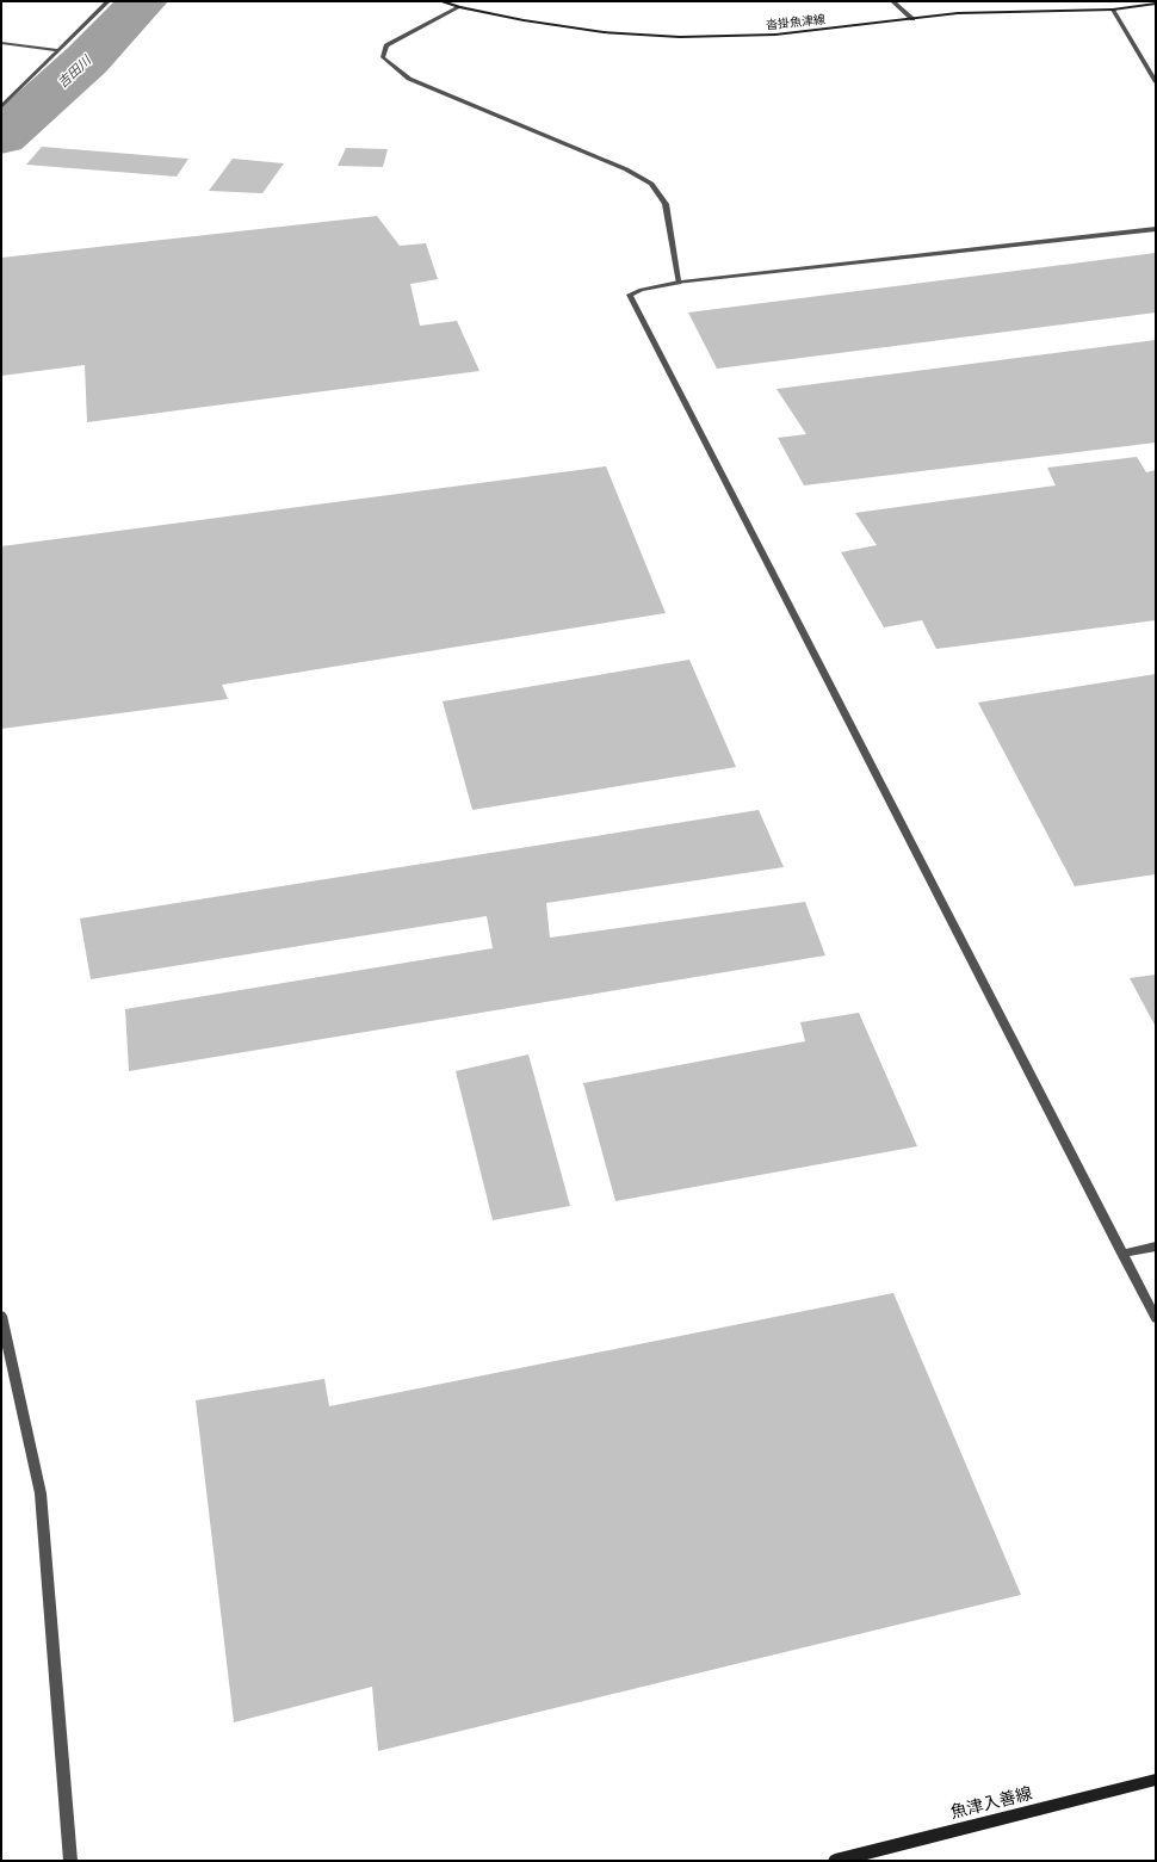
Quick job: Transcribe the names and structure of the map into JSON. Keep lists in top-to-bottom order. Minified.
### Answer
{"streets":{"main road":["沓掛魚津線","魚津入善線"]},"water":["吉田川"]}
